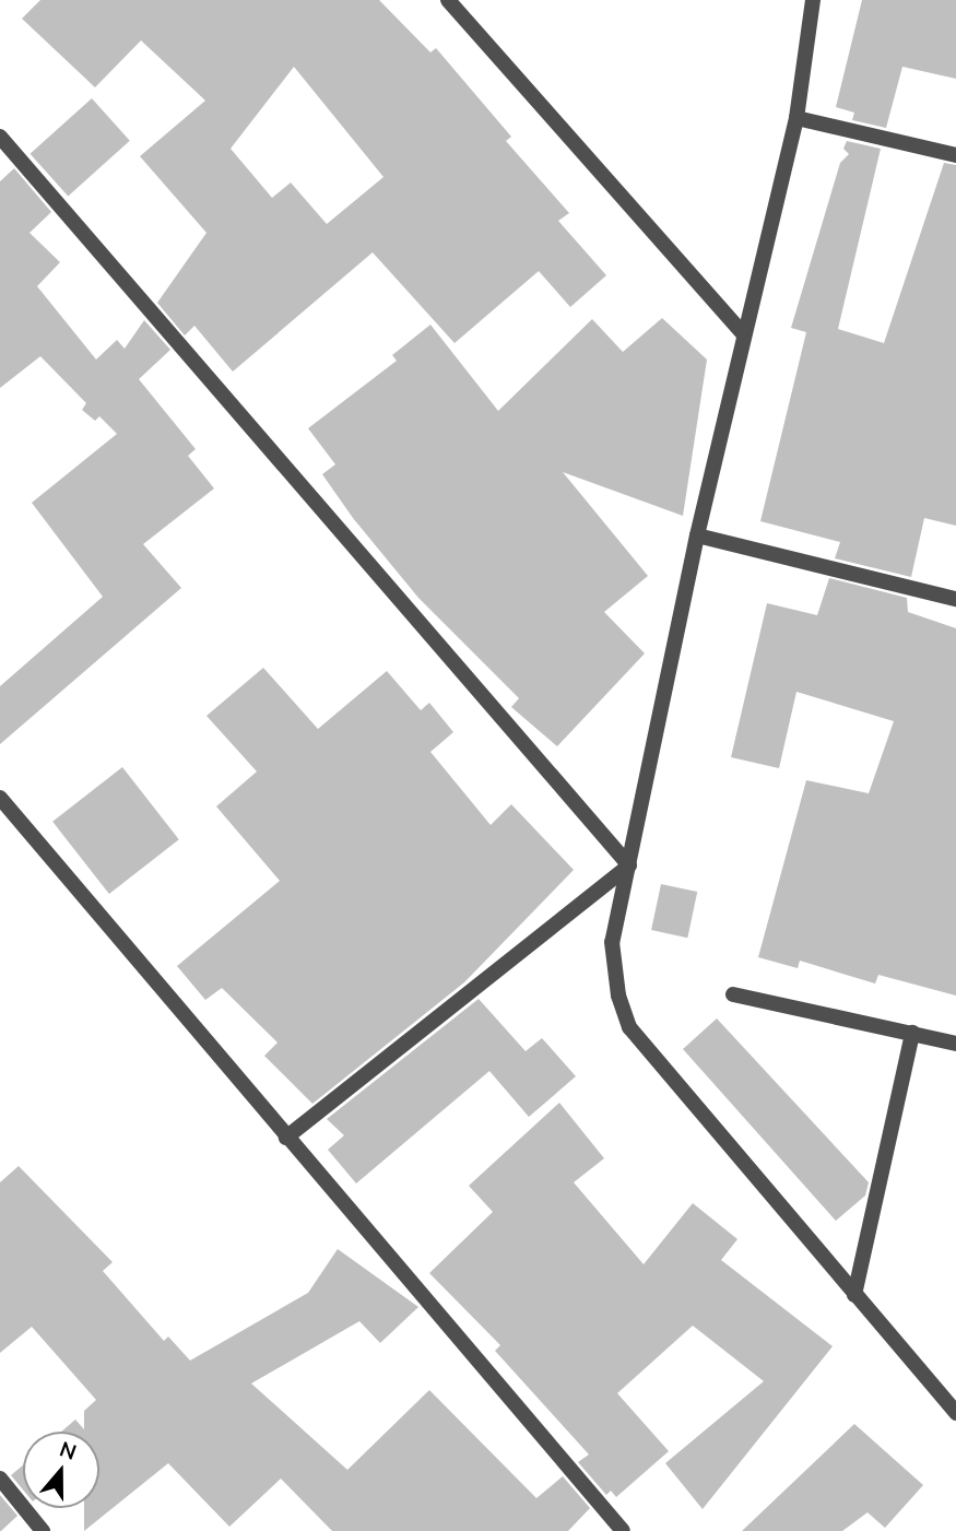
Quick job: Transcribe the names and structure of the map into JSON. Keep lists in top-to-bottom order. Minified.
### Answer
{"north":"top"}
